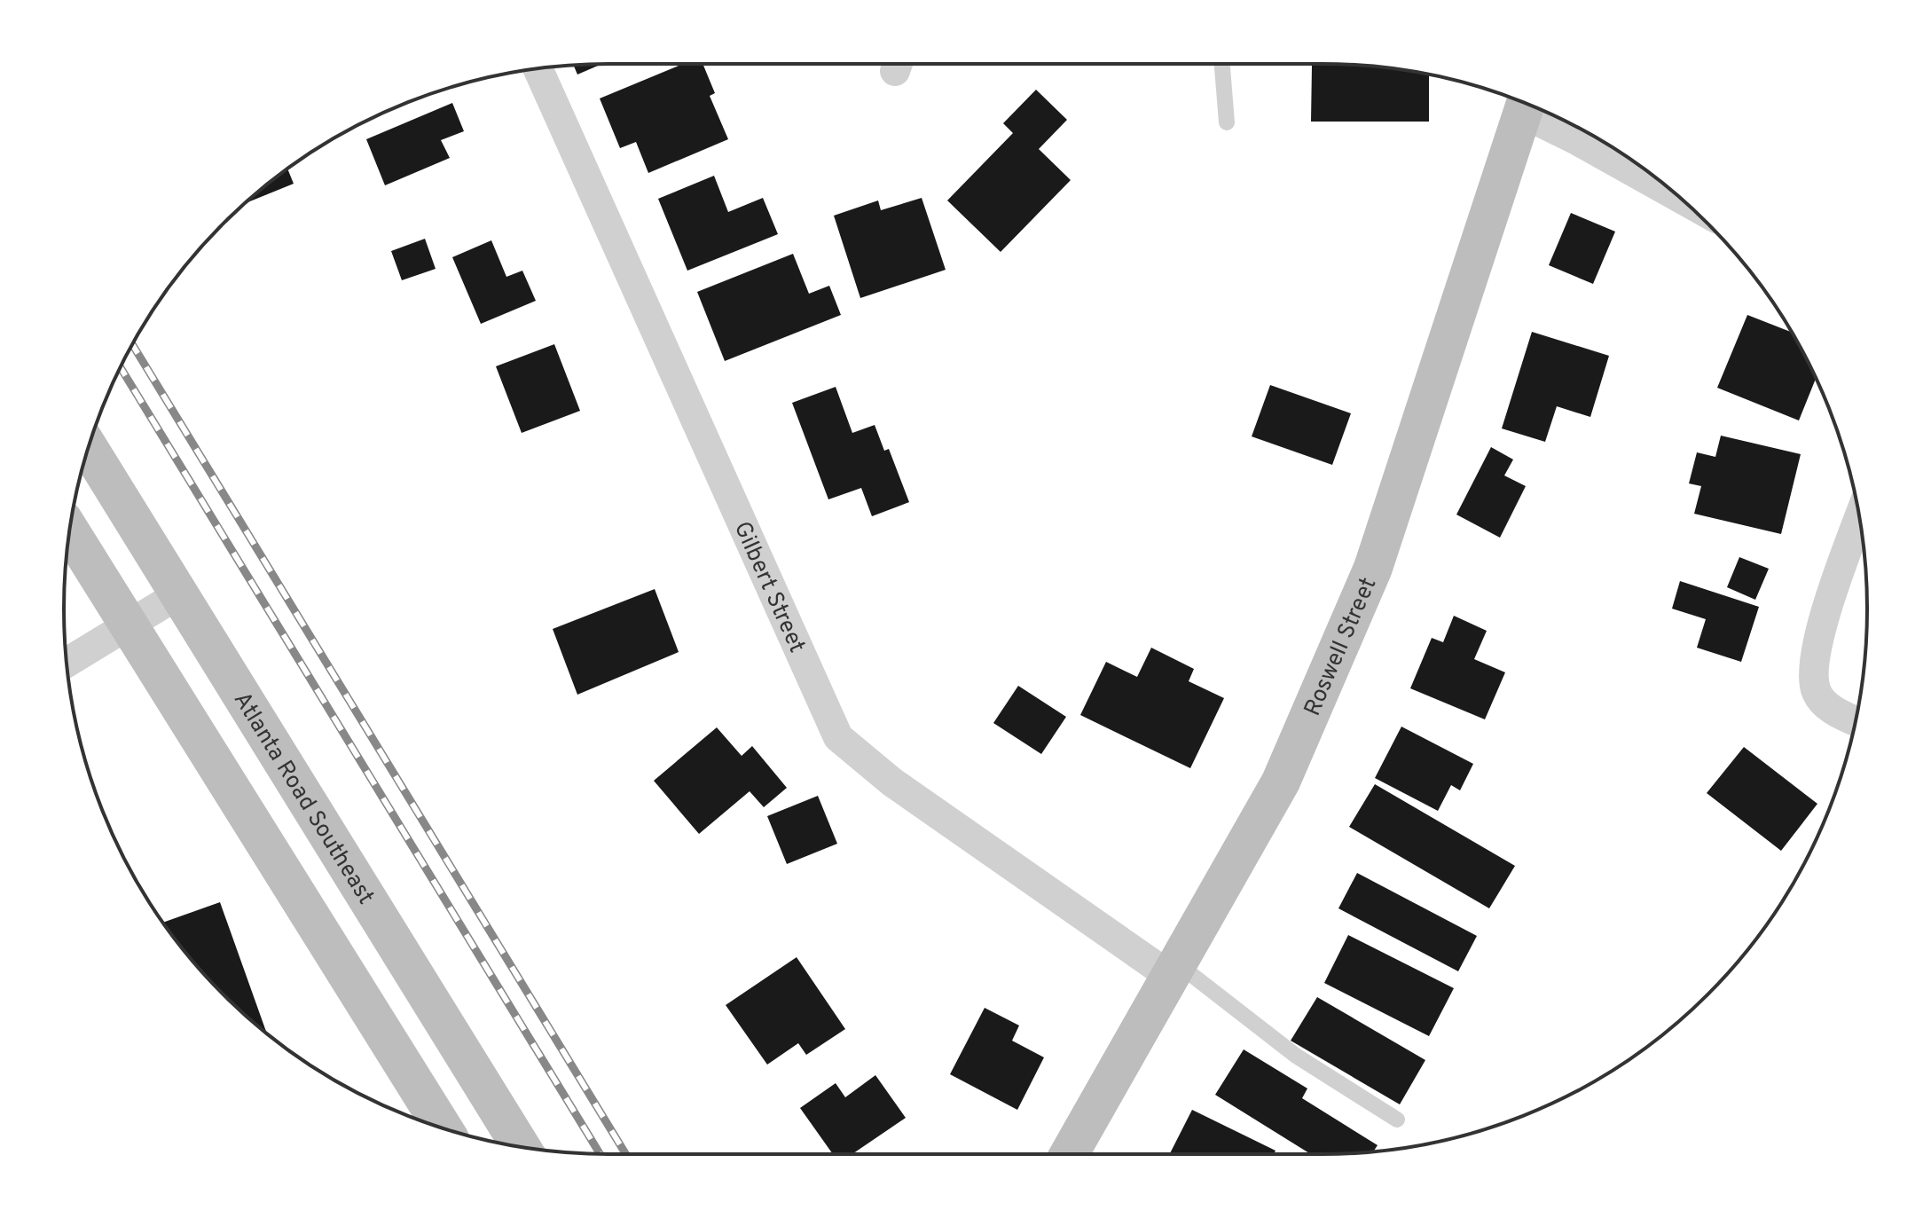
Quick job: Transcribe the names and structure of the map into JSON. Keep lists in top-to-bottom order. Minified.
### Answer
{"streets":{"main road":["Roswell Street","Atlanta Road Southeast"],"street":["Gilbert Street"]},"crossings":[["Gilbert Street","Roswell Street"]]}
